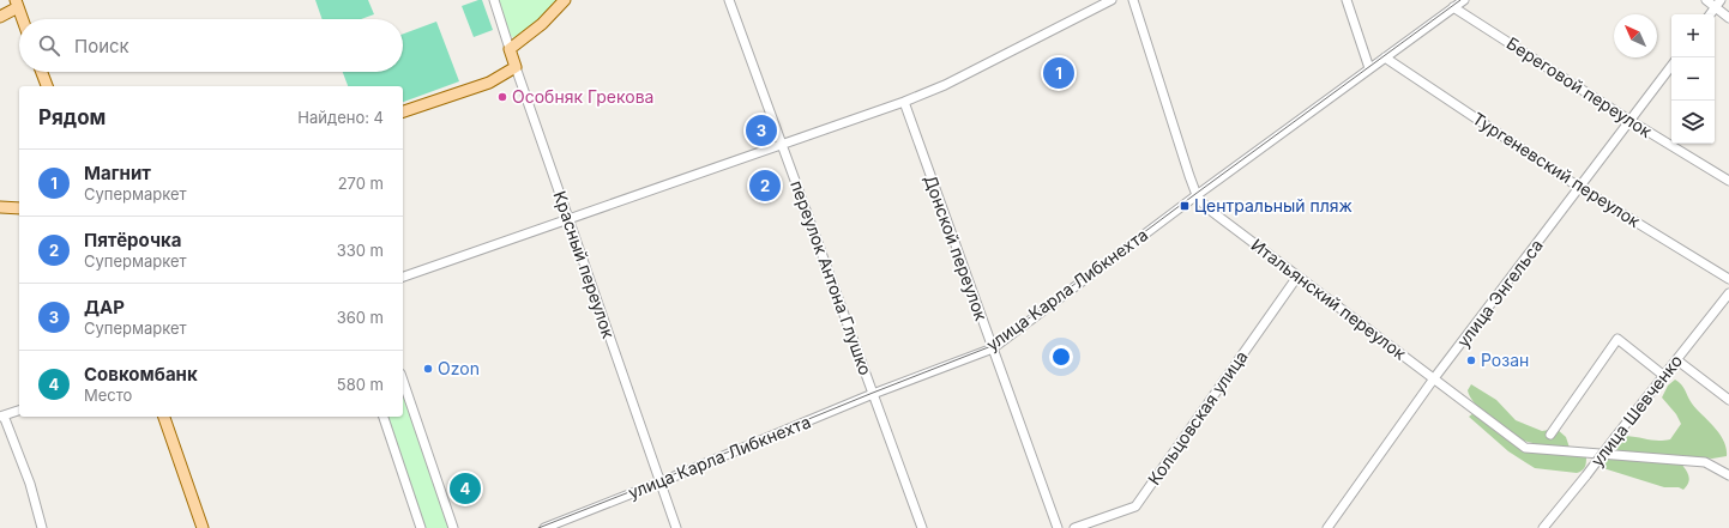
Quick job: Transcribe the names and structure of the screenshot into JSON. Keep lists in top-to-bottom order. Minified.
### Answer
{"streets":{"main road":["Красный переулок"],"street":["Береговой переулок","Тургеневский переулок","Донской переулок","переулок Антона Глушко","улица Карла Либкнехта","улица Энгельса","Итальянский переулок","улица Шевченко","Кольцовская улица"]},"crossings":[["Береговой переулок","улица Карла Либкнехта"],["Береговой переулок","улица Энгельса"],["Тургеневский переулок","улица Карла Либкнехта"],["Тургеневский переулок","улица Энгельса"],["Донской переулок","улица Карла Либкнехта"],["Красный переулок","улица Карла Либкнехта"],["переулок Антона Глушко","улица Карла Либкнехта"],["улица Карла Либкнехта","Итальянский переулок"],["улица Энгельса","Итальянский переулок"],["Итальянский переулок","Кольцовская улица"]],"places":{"other":["Особняк Грекова","Розан","Ozon"],"transit":["Центральный пляж"]},"north":"top left","page":{"map_buttons":["+","−"],"search":"Поиск","pins":["1","3","2","4"],"heading":["Рядом","Найдено: 4"],"list":[{"mark":"1","name":"Магнит","note":"Супермаркет","value":"270 m"},{"mark":"2","name":"Пятёрочка","note":"Супермаркет","value":"330 m"},{"mark":"3","name":"ДАР","note":"Супермаркет","value":"360 m"},{"mark":"4","name":"Совкомбанк","note":"Место","value":"580 m"}]}}
